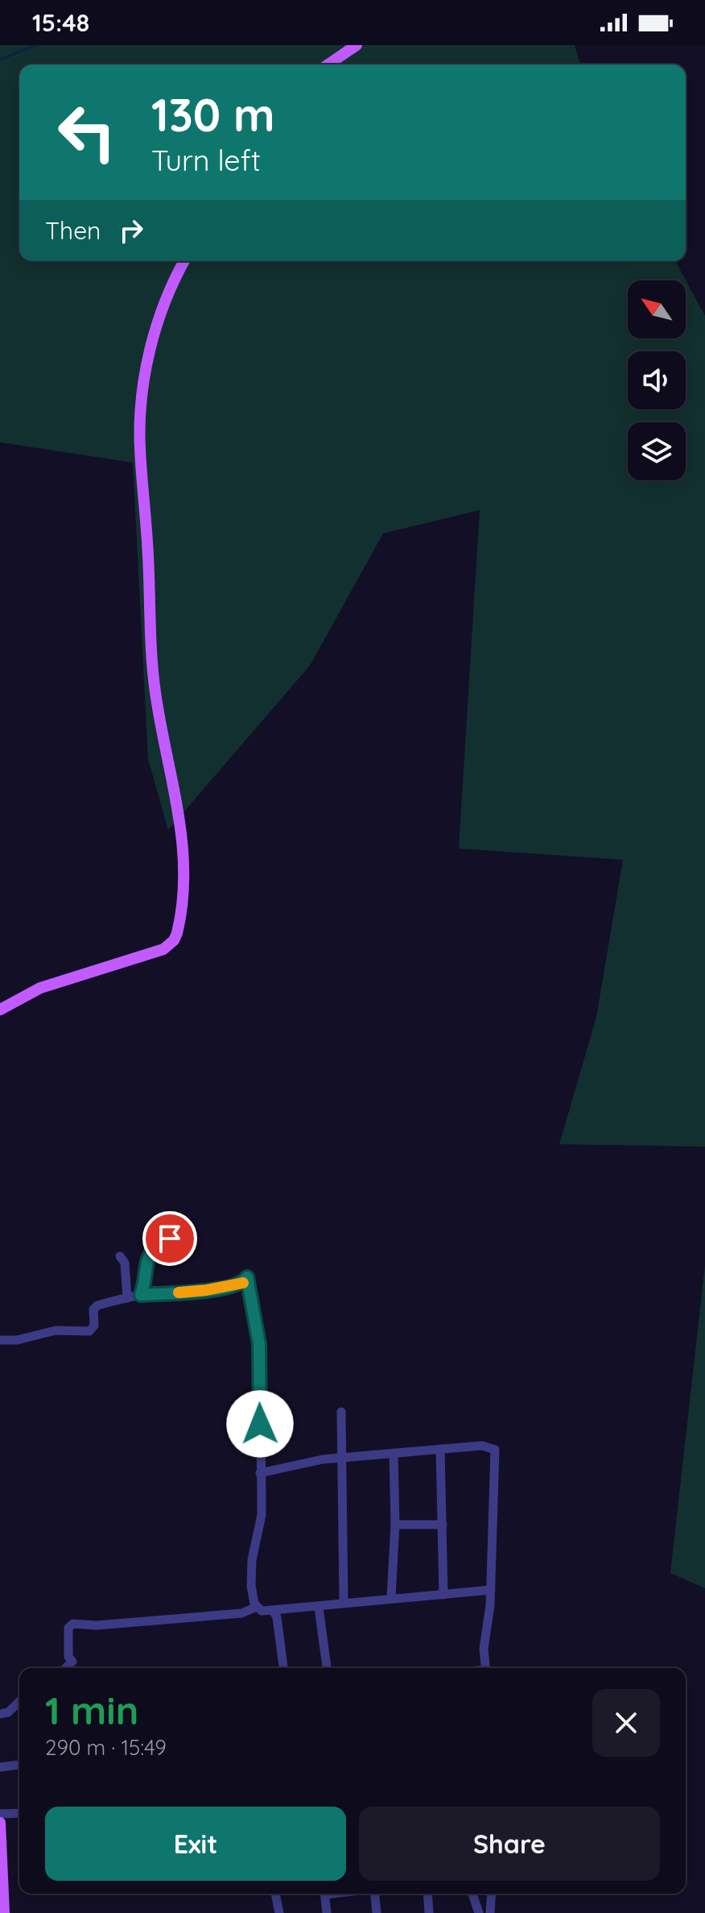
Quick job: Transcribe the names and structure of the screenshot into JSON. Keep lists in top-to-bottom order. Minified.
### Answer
{"north":"top left","page":{"status":"15:48","turn":["130 m","Turn left"],"then":"Then","heading":["1 min","290 m · 15:49"],"buttons":["Exit","Share"]}}
